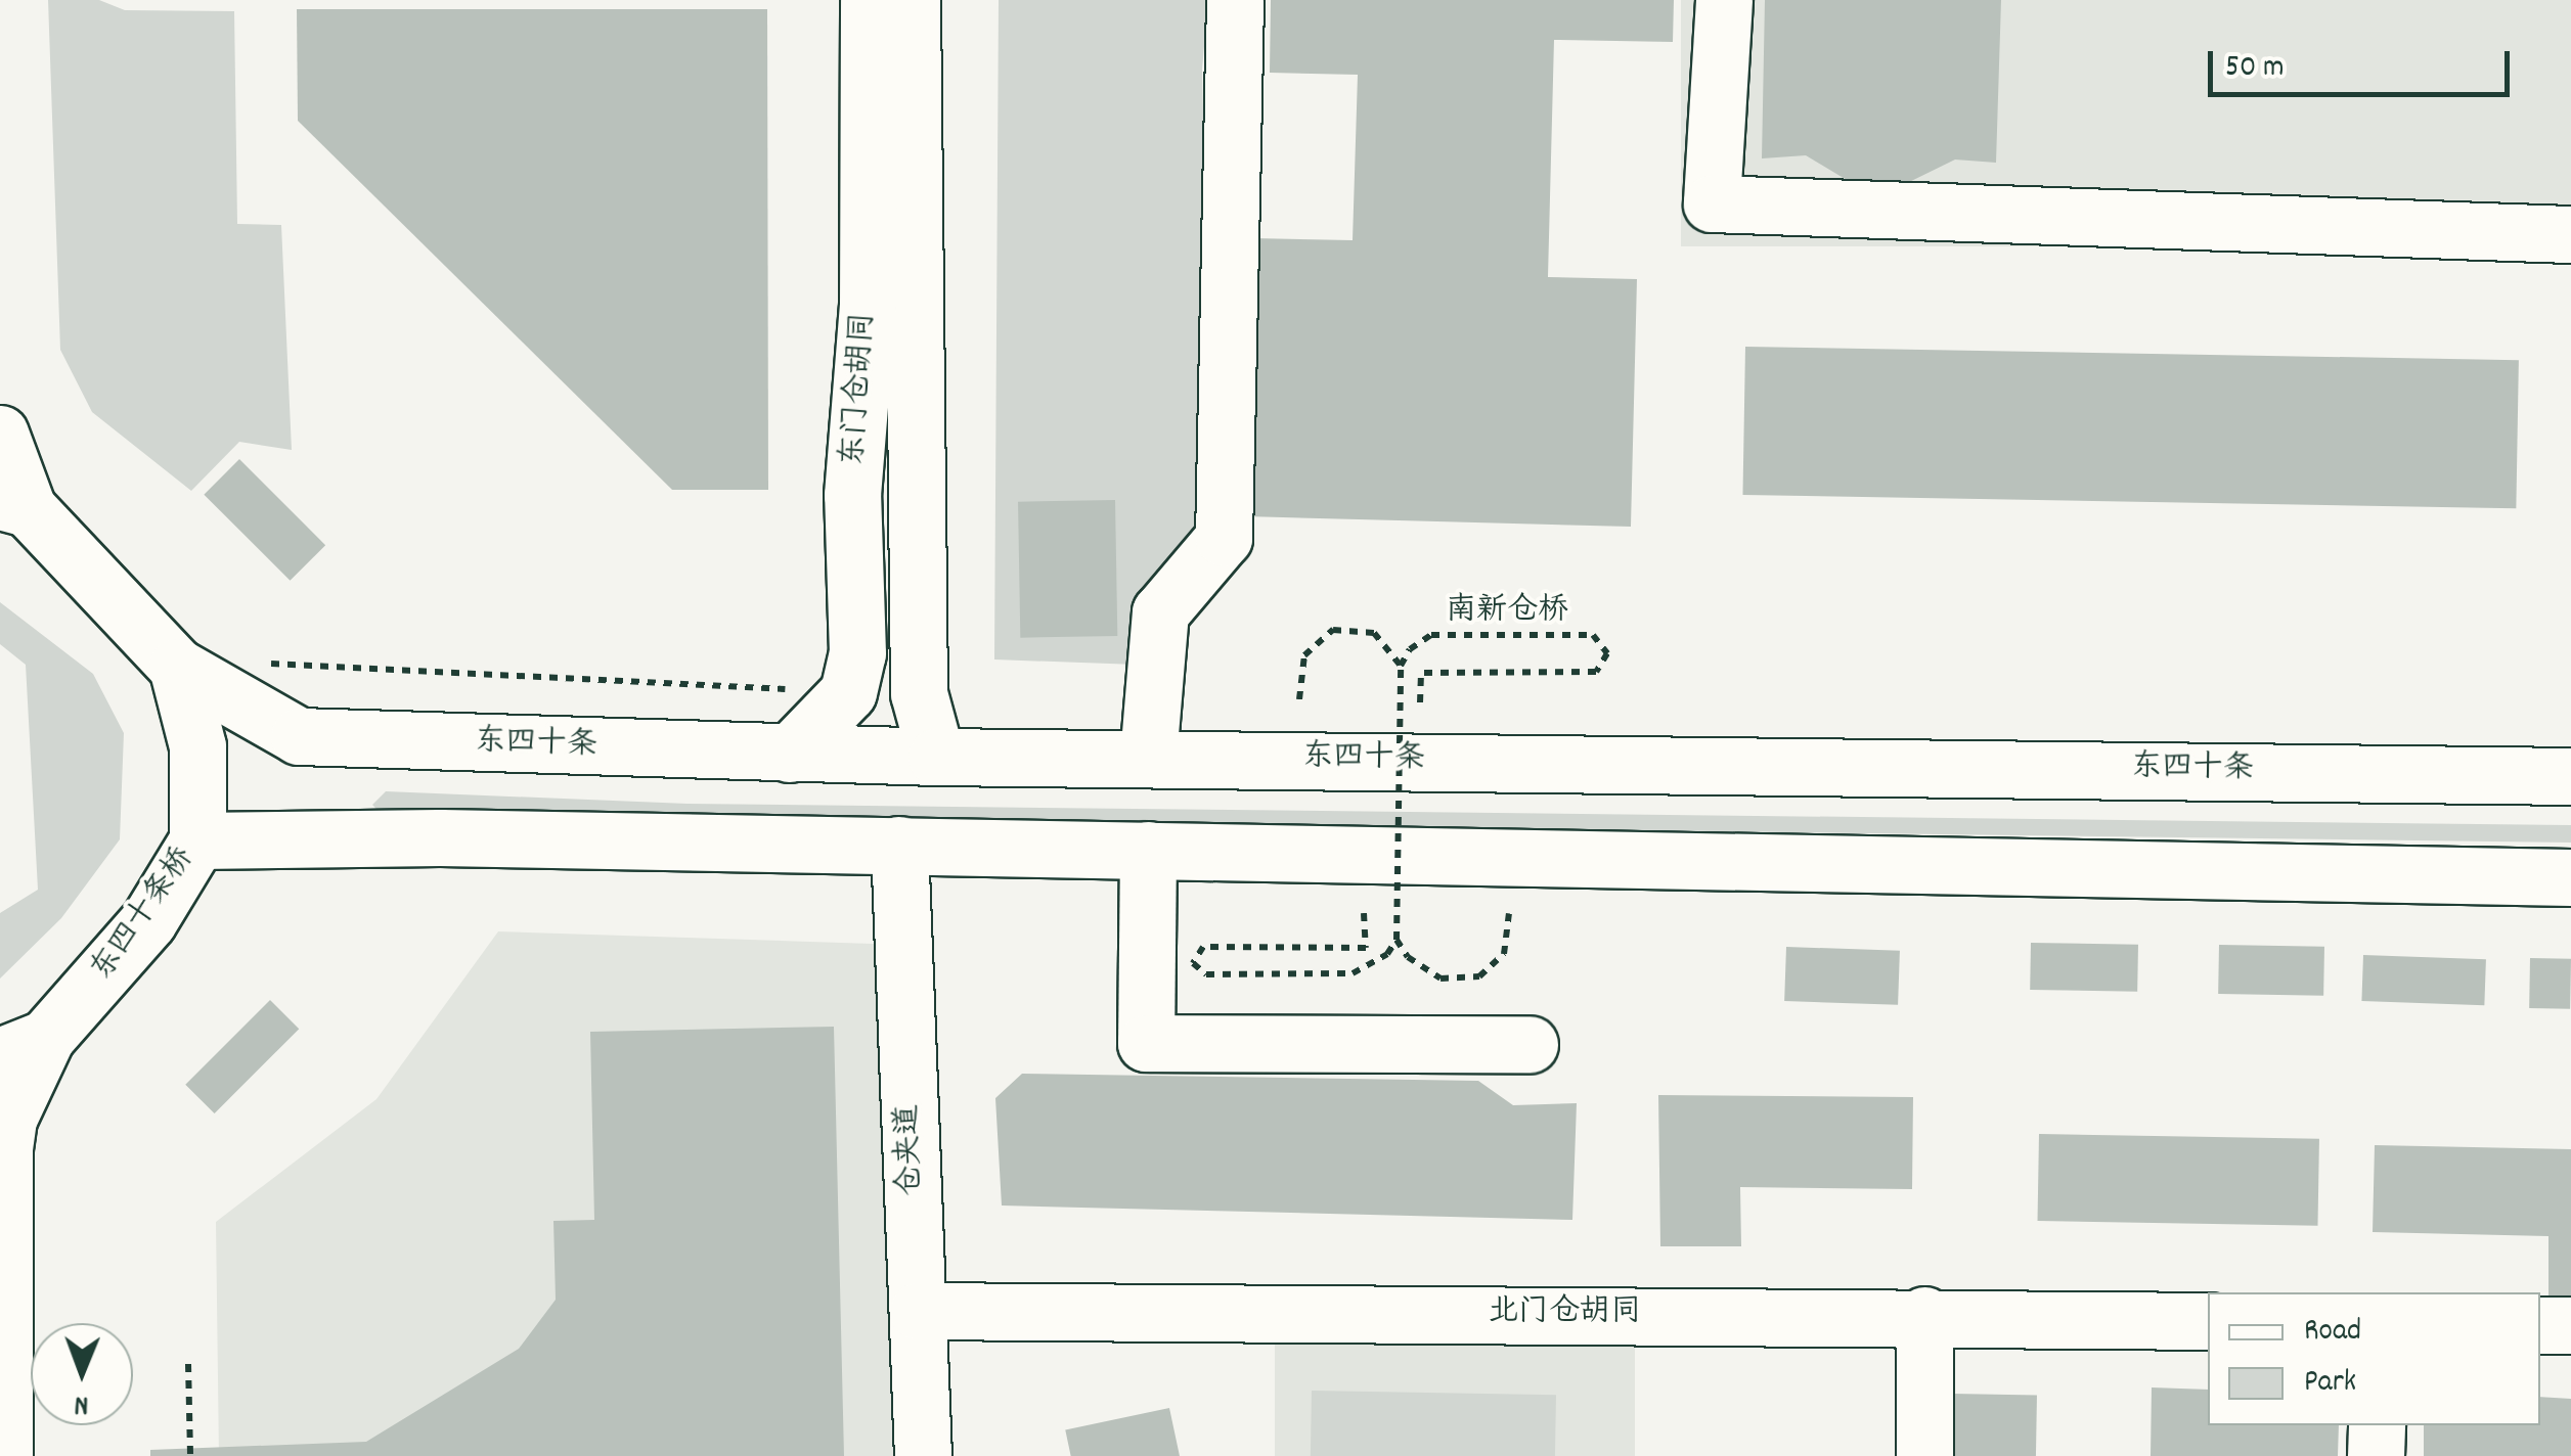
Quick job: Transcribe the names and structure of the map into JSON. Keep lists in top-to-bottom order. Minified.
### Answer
{"streets":{"main road":["东门仓胡同","东四十条","东四十条桥","仓夹道","北门仓胡同"],"path":["南新仓桥"]},"crossings":[["东门仓胡同","东四十条"],["东四十条","东四十条桥"],["仓夹道","北门仓胡同"]],"legend":["Road","Park"],"scale_bar":"50 m","north":"bottom"}
